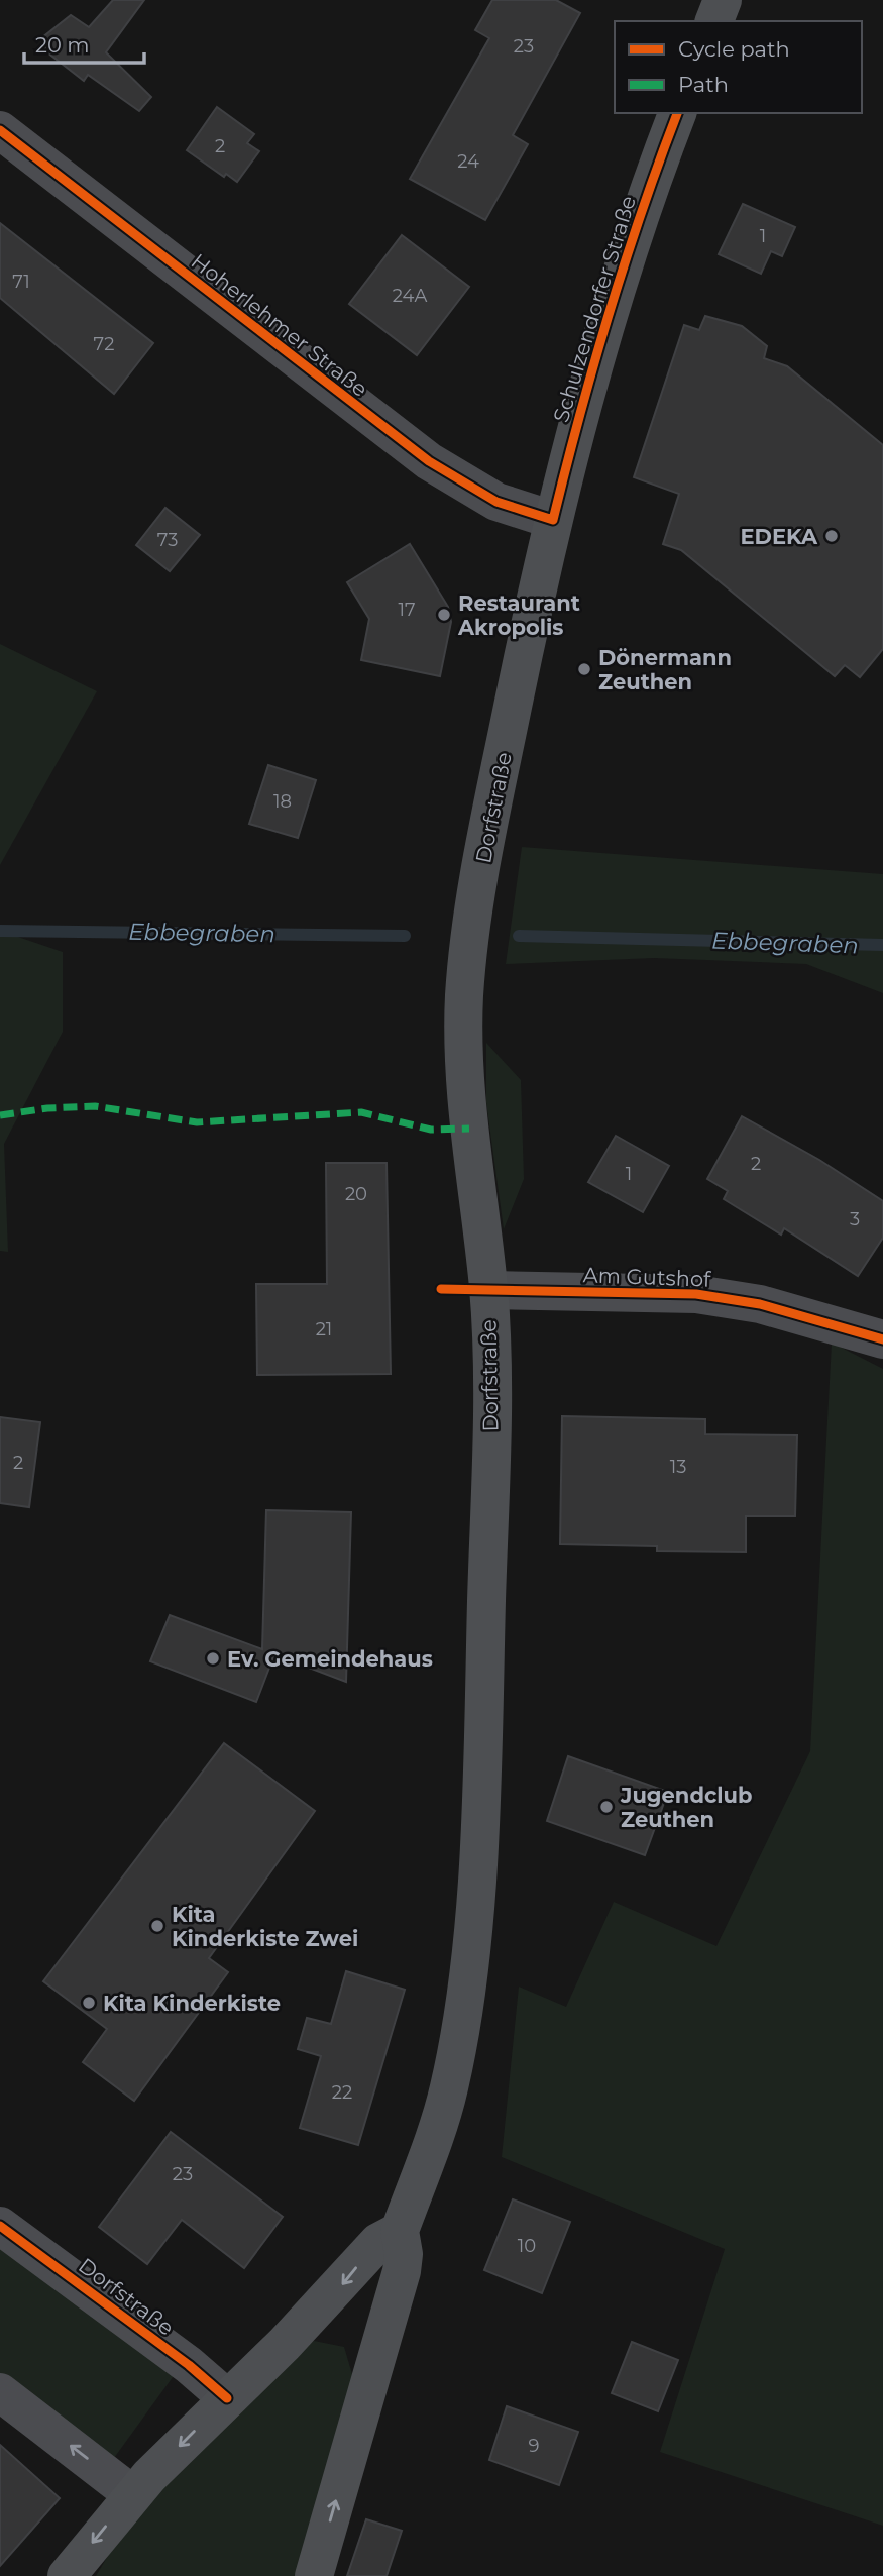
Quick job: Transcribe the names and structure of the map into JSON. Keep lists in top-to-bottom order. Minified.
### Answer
{"streets":{"main road":["Schulzendorfer Straße","Dorfstraße"],"street":["Hoherlehmer Straße","Am Gutshof"]},"crossings":[["Schulzendorfer Straße","Hoherlehmer Straße"],["Schulzendorfer Straße","Dorfstraße"],["Hoherlehmer Straße","Dorfstraße"],["Dorfstraße","Am Gutshof"]],"water":["Ebbegraben"],"places":["EDEKA","Restaurant Akropolis","Dönermann Zeuthen","Ev. Gemeindehaus","Jugendclub Zeuthen","Kita Kinderkiste Zwei","Kita Kinderkiste"],"house_numbers":["23","2","24","1","71","24A","72","73","17","18","2","1","20","3","21","2","13","22","23","10","9"],"legend":["Cycle path","Path"],"scale_bar":"20 m"}
